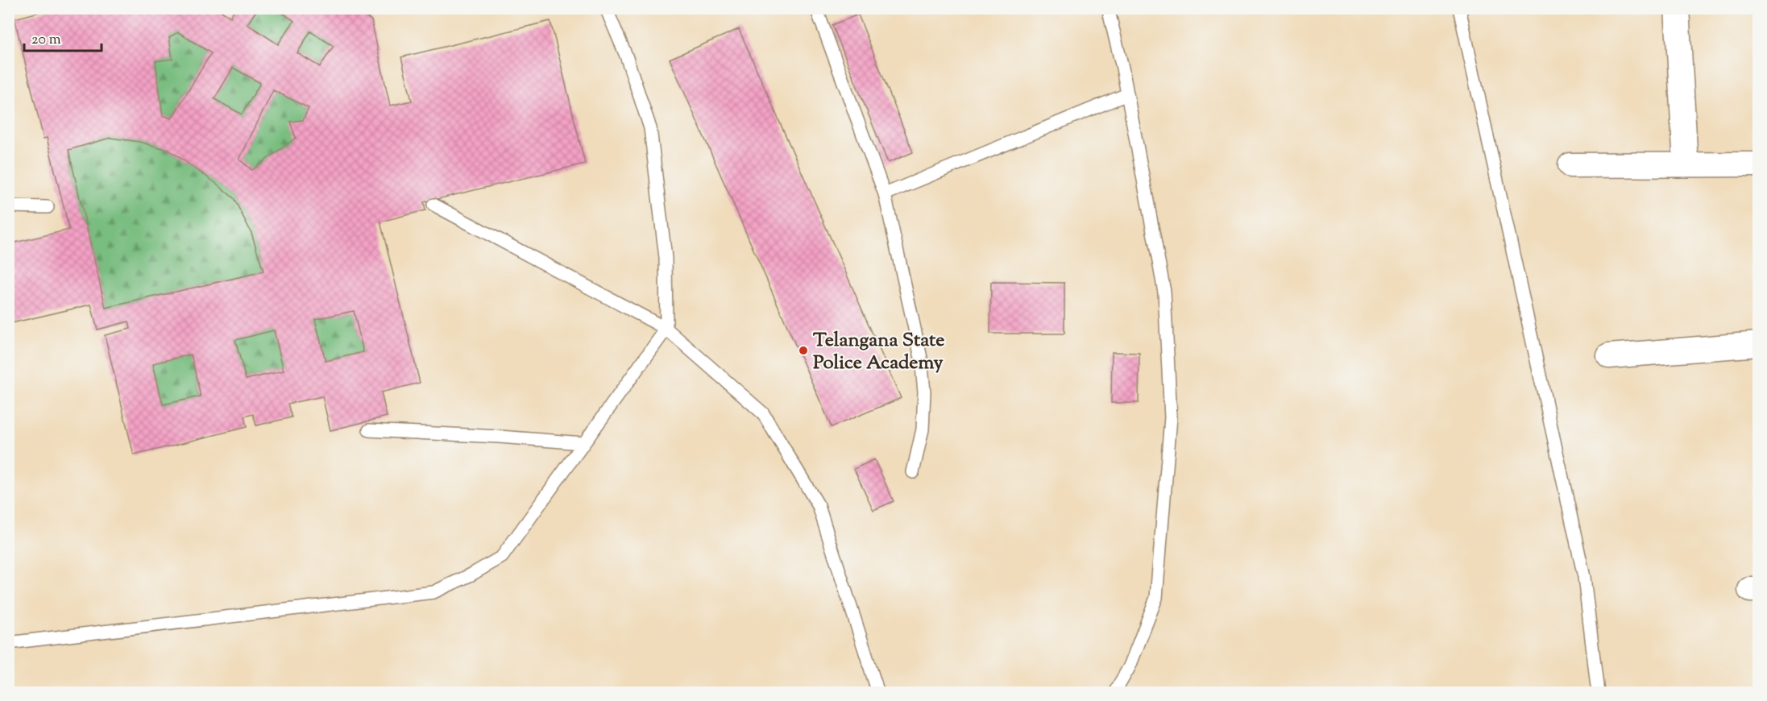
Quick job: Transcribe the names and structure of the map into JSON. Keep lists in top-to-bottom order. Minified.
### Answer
{"places":["Telangana State Police Academy"],"scale_bar":"20 m"}
